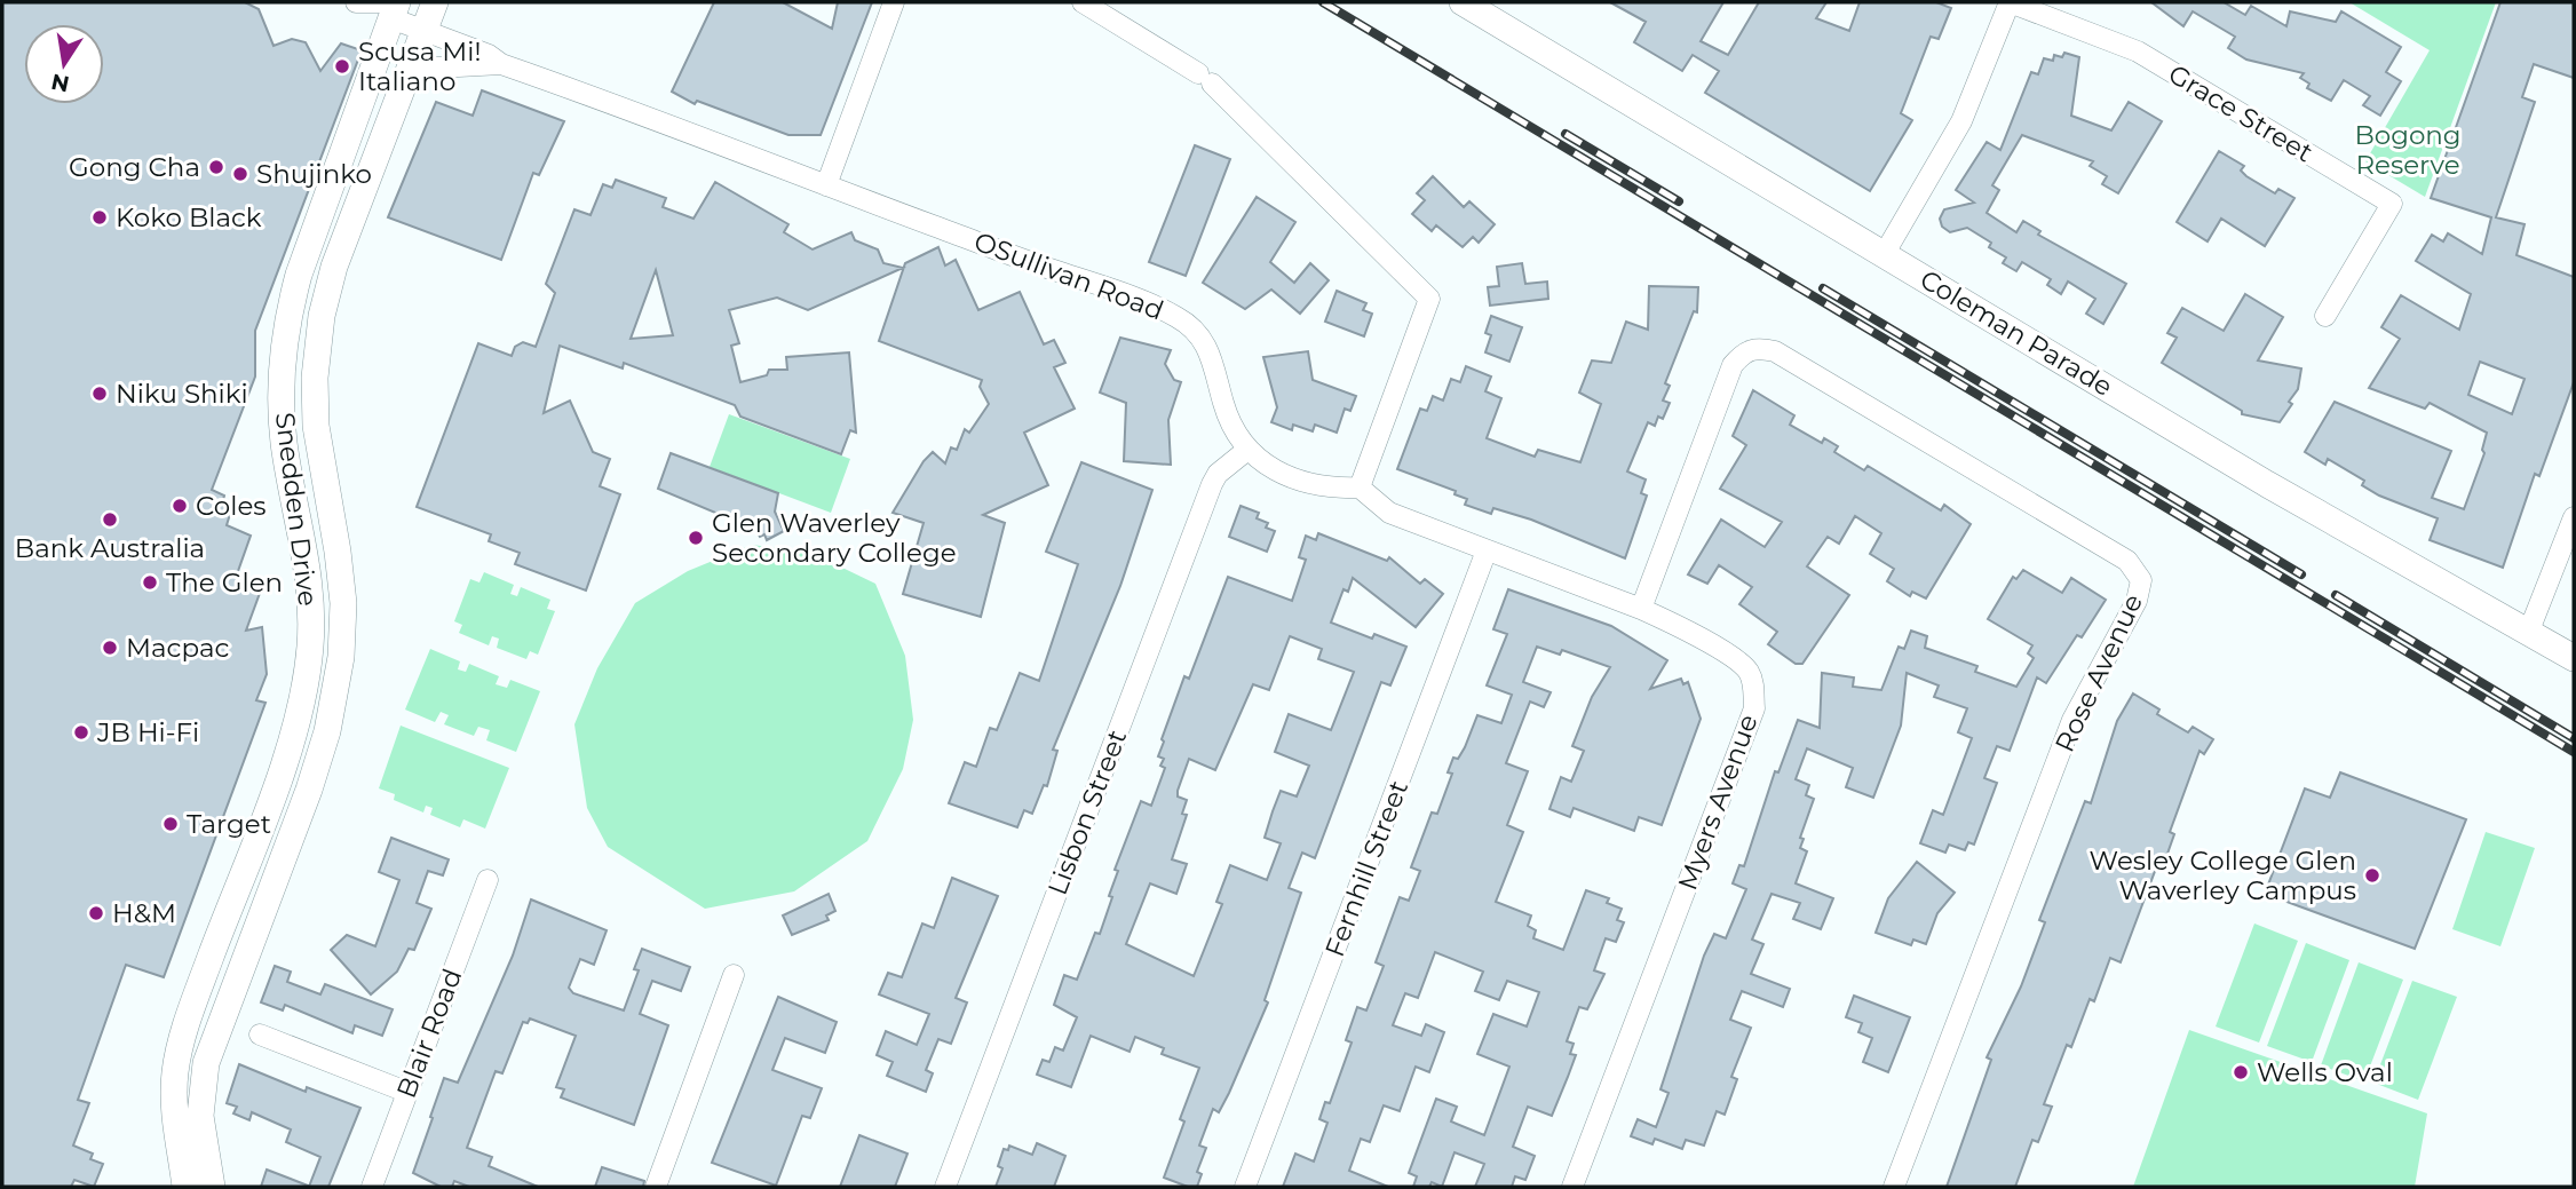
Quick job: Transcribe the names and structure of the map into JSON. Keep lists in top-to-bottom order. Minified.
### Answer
{"streets":{"street":["Grace Street","OSullivan Road","Coleman Parade","Snedden Drive","Rose Avenue","Myers Avenue","Lisbon Street","Fernhill Street","Blair Road"]},"crossings":[["OSullivan Road","Snedden Drive"],["OSullivan Road","Lisbon Street"],["Rose Avenue","Myers Avenue"]],"parks":["Bogong Reserve"],"places":["Scusa Mi! Italiano","Gong Cha","Shujinko","Koko Black","Niku Shiki","Coles","Bank Australia","Glen Waverley Secondary College","The Glen","Macpac","JB Hi-Fi","Target","Wesley College Glen Waverley Campus","H&M","Wells Oval"],"north":"bottom"}
